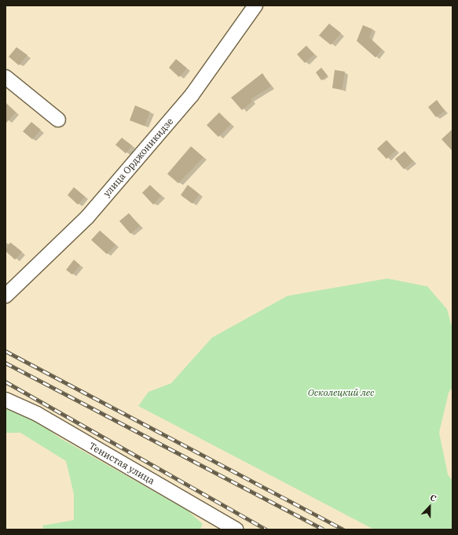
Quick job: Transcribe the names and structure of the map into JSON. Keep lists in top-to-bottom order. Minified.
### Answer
{"streets":{"street":["улица Орджоникидзе","Тенистая улица"]},"parks":["Осколецкий лес"],"north":"top"}
